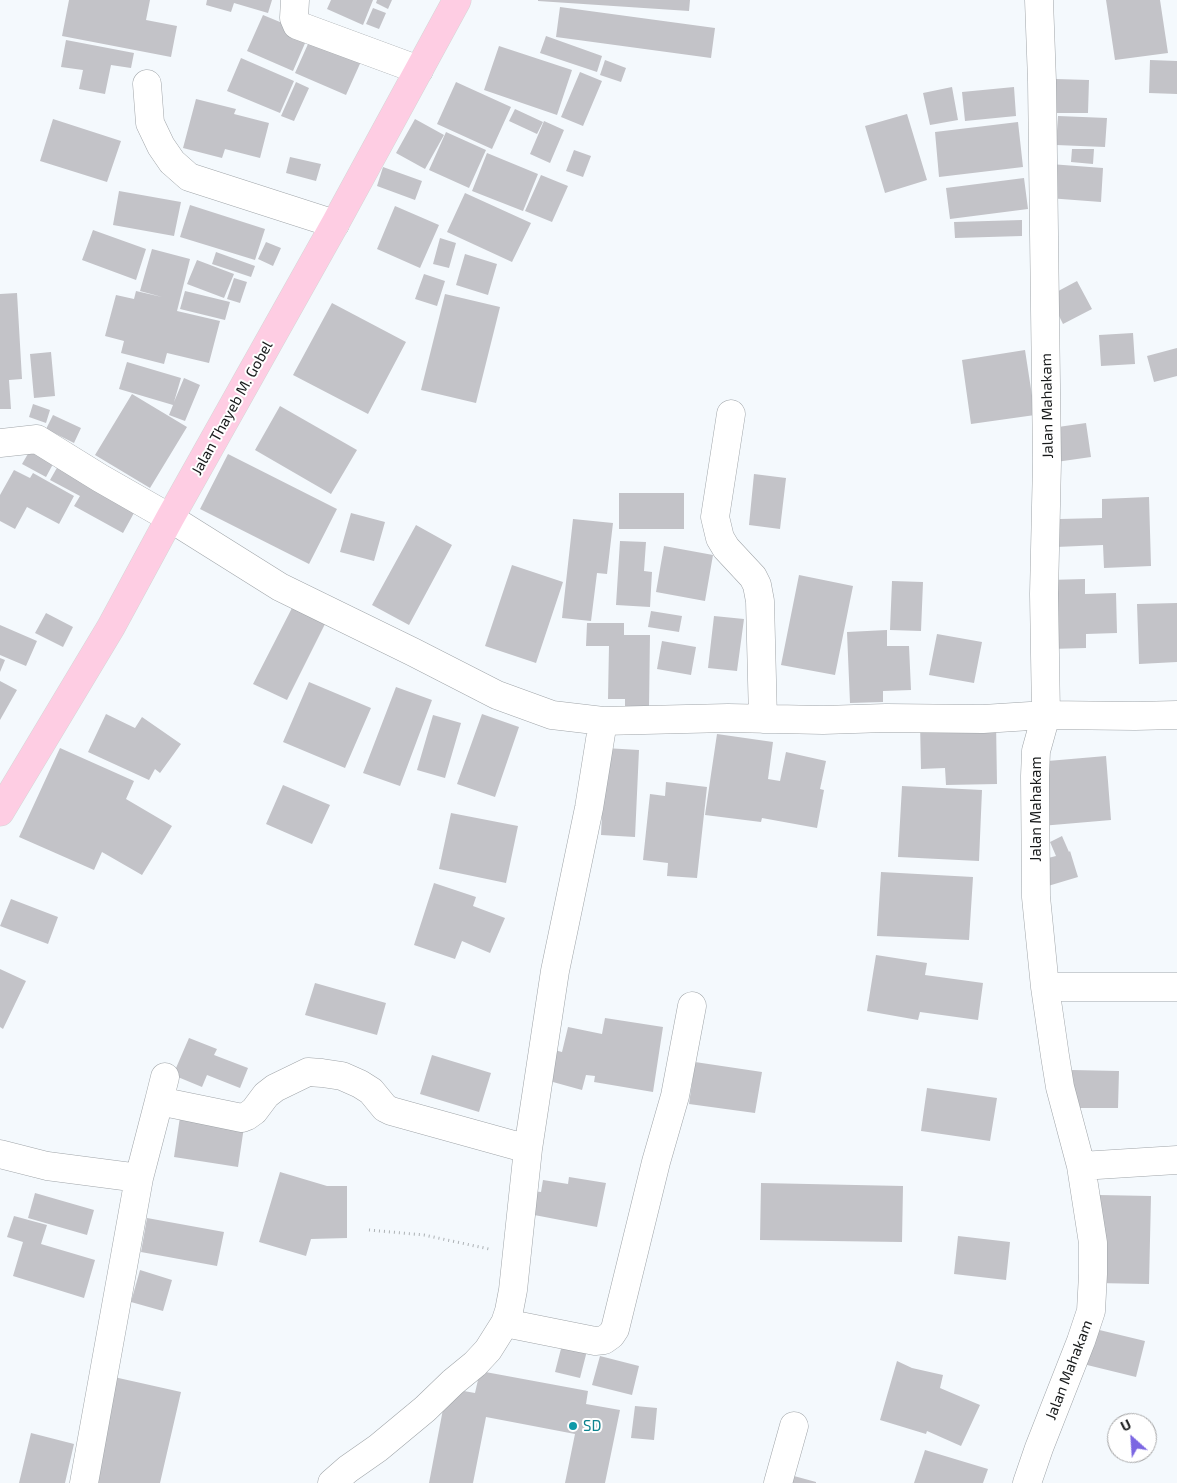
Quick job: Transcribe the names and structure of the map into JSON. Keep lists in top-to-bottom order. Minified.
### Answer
{"streets":{"main road":["Jalan Thayeb M. Gobel"],"street":["Jalan Mahakam"]},"places":["SD"],"north":"top left"}
